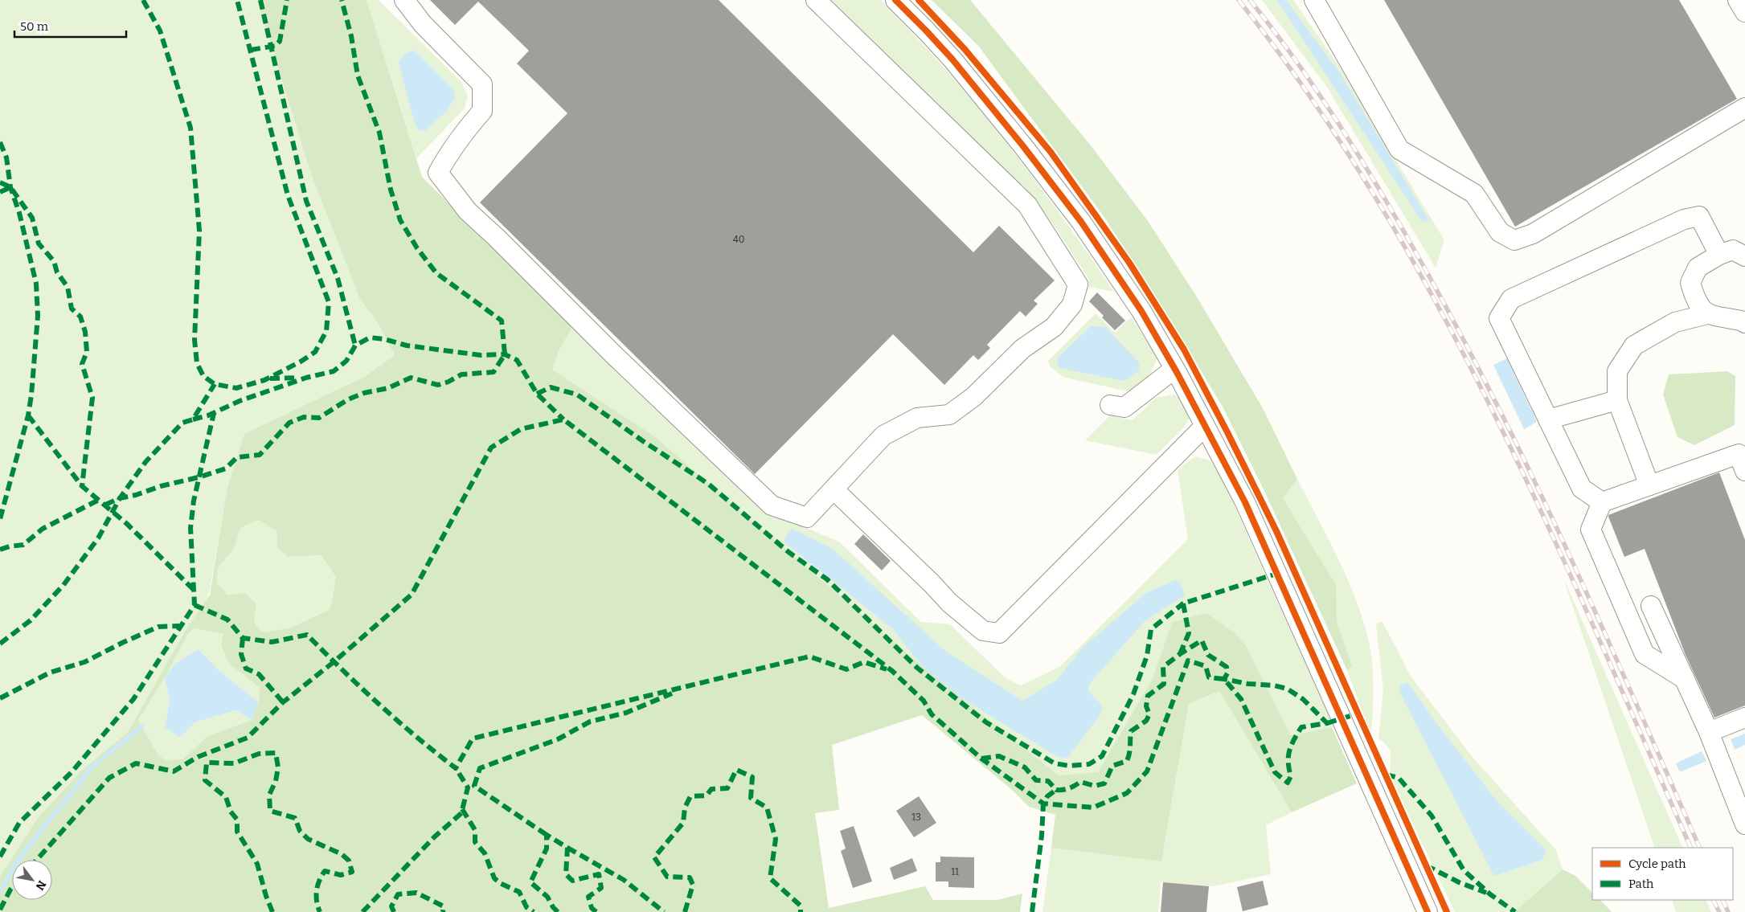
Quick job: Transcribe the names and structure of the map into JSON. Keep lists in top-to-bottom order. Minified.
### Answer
{"house_numbers":["40","13","11"],"legend":["Cycle path","Path"],"scale_bar":"50 m","north":"bottom right"}
